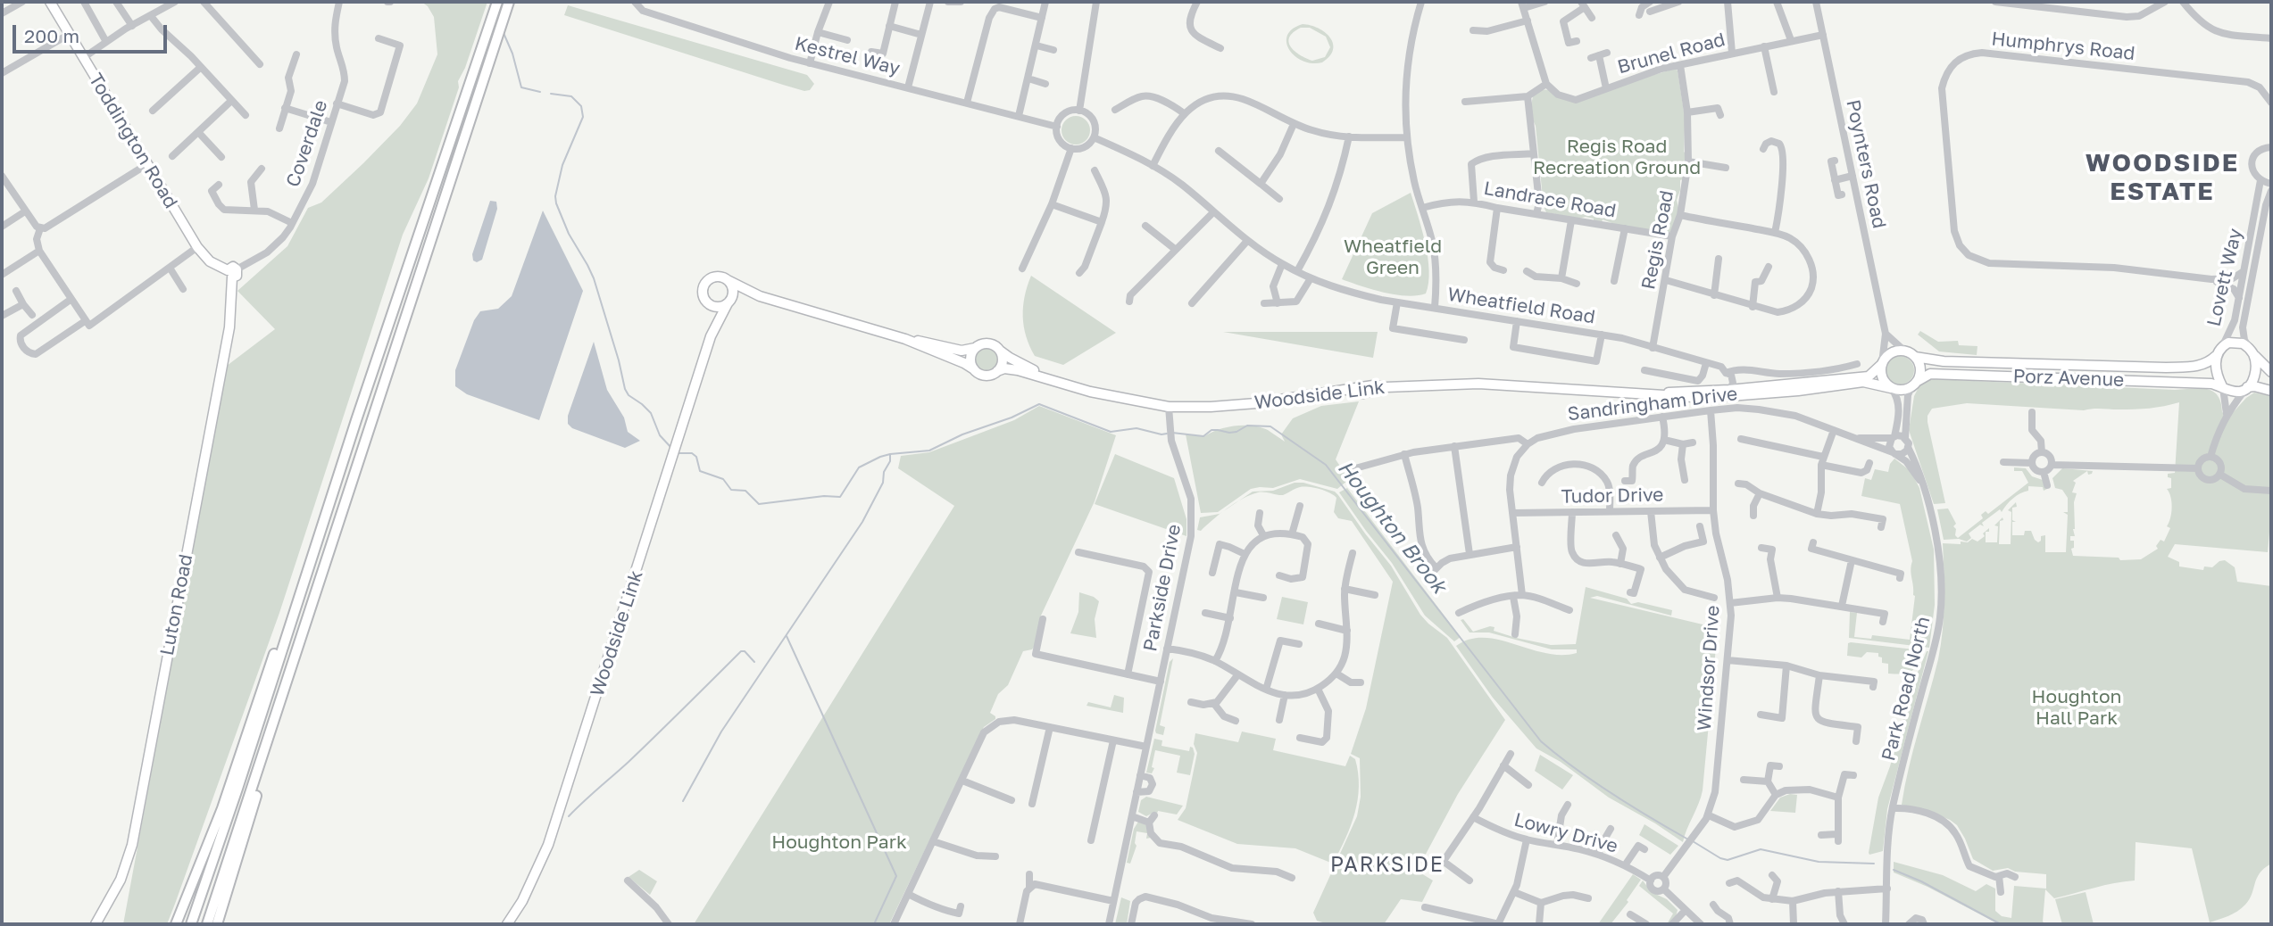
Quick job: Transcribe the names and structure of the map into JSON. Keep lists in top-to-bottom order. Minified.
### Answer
{"streets":{"main road":["Toddington Road","Porz Avenue","Woodside Link","Luton Road"],"street":["Humphrys Road","Brunel Road","Kestrel Way","Coverdale","Poynters Road","Landrace Road","Regis Road","Lovett Way","Wheatfield Road","Sandringham Drive","Tudor Drive","Parkside Drive","Windsor Drive","Park Road North","Lowry Drive"]},"crossings":[["Humphrys Road","Lovett Way"],["Brunel Road","Poynters Road"],["Brunel Road","Regis Road"],["Kestrel Way","Wheatfield Road"],["Toddington Road","Coverdale"],["Toddington Road","Luton Road"],["Coverdale","Luton Road"],["Poynters Road","Porz Avenue"],["Poynters Road","Woodside Link"],["Landrace Road","Regis Road"],["Regis Road","Wheatfield Road"],["Lovett Way","Porz Avenue"],["Porz Avenue","Woodside Link"],["Woodside Link","Parkside Drive"],["Sandringham Drive","Windsor Drive"],["Tudor Drive","Windsor Drive"],["Windsor Drive","Lowry Drive"]],"districts":["WOODSIDE ESTATE","PARKSIDE"],"water":["Houghton Brook"],"parks":["Regis Road Recreation Ground","Wheatfield Green","Houghton Hall Park","Houghton Park"],"scale_bar":"200 m"}
